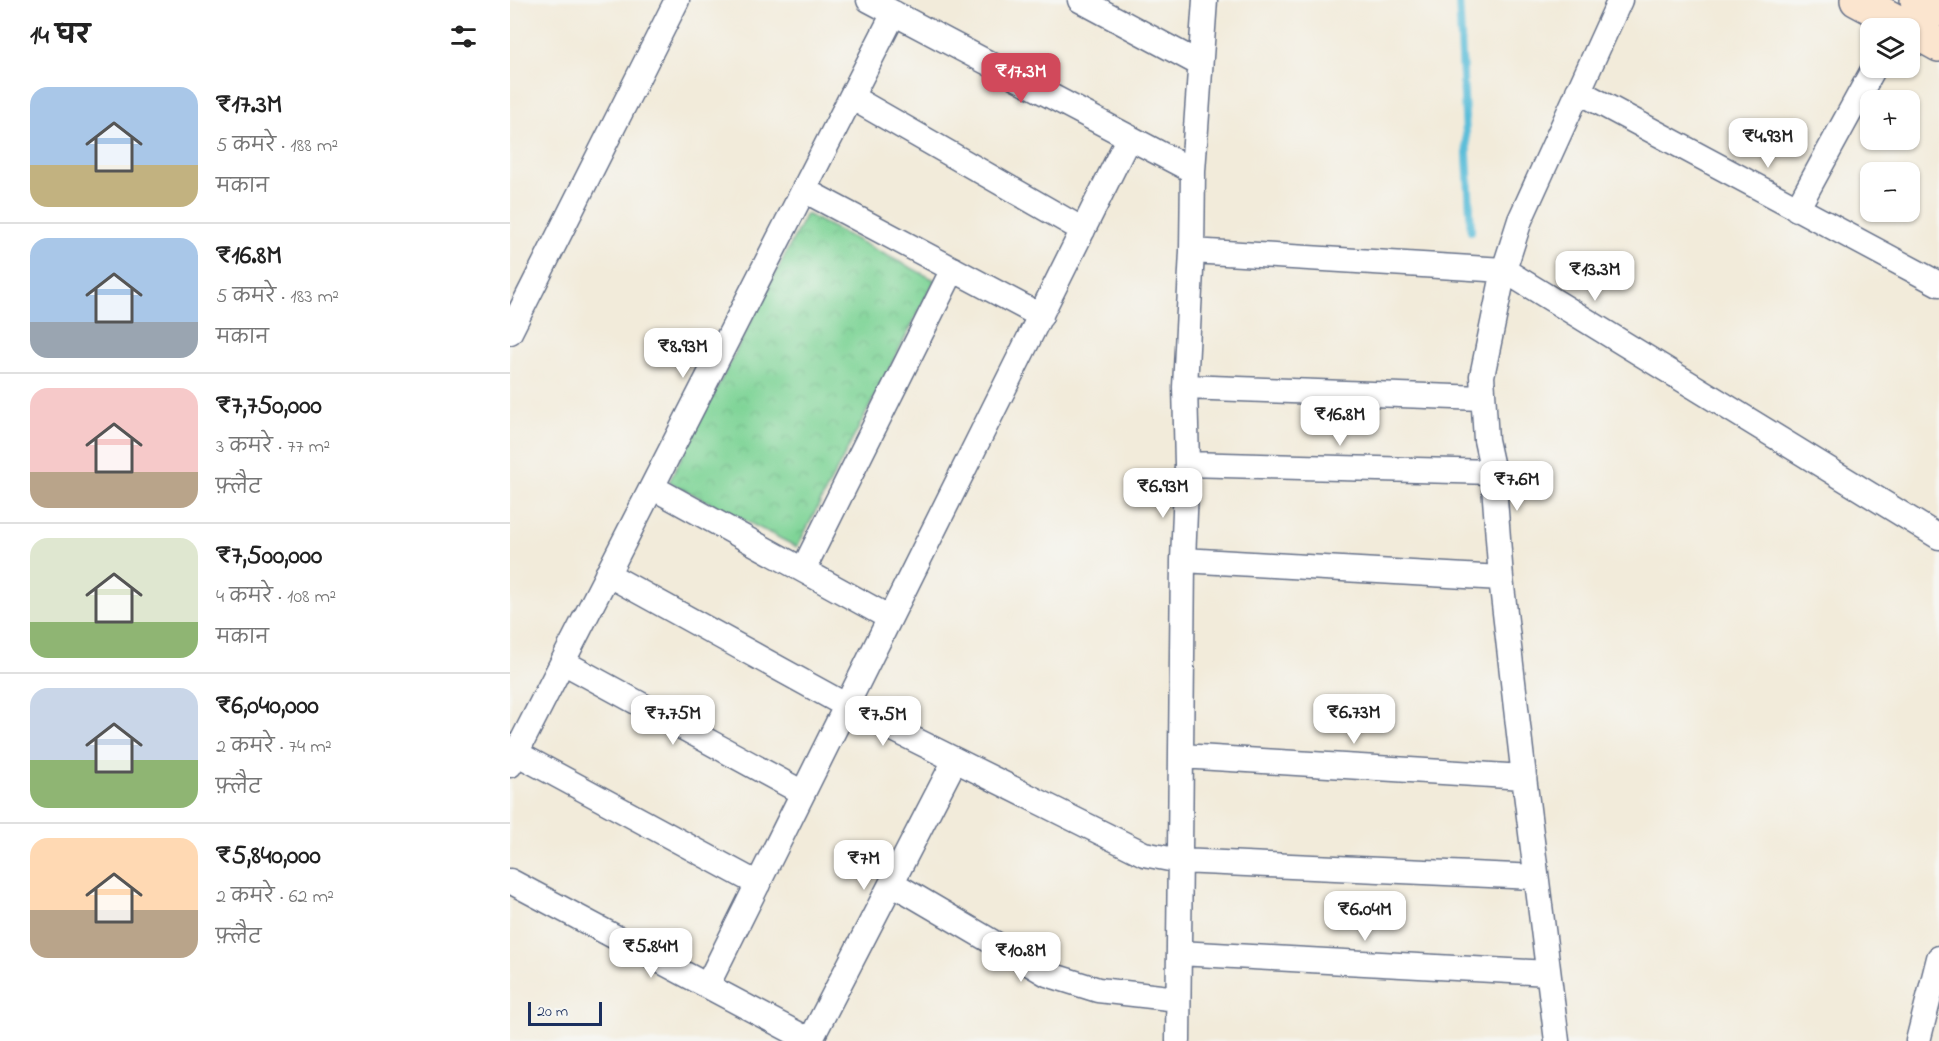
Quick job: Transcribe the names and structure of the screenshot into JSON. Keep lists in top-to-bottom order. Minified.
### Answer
{"scale_bar":"20 m","page":{"heading":"14 घर","map_buttons":["+","−"],"price":["₹17.3M","₹4.93M","₹13.3M","₹8.93M","₹16.8M","₹7.6M","₹6.93M","₹6.73M","₹7.75M","₹7.5M","₹7M","₹6.04M","₹5.84M","₹10.8M"],"list":[{"name":"₹17.3M","note":"5 कमरे · 188 m² · मकान"},{"name":"₹16.8M","note":"5 कमरे · 183 m² · मकान"},{"name":"₹7,750,000","note":"3 कमरे · 77 m² · फ़्लैट"},{"name":"₹7,500,000","note":"4 कमरे · 108 m² · मकान"},{"name":"₹6,040,000","note":"2 कमरे · 74 m² · फ़्लैट"},{"name":"₹5,840,000","note":"2 कमरे · 62 m² · फ़्लैट"}],"scale":"20 m"}}
